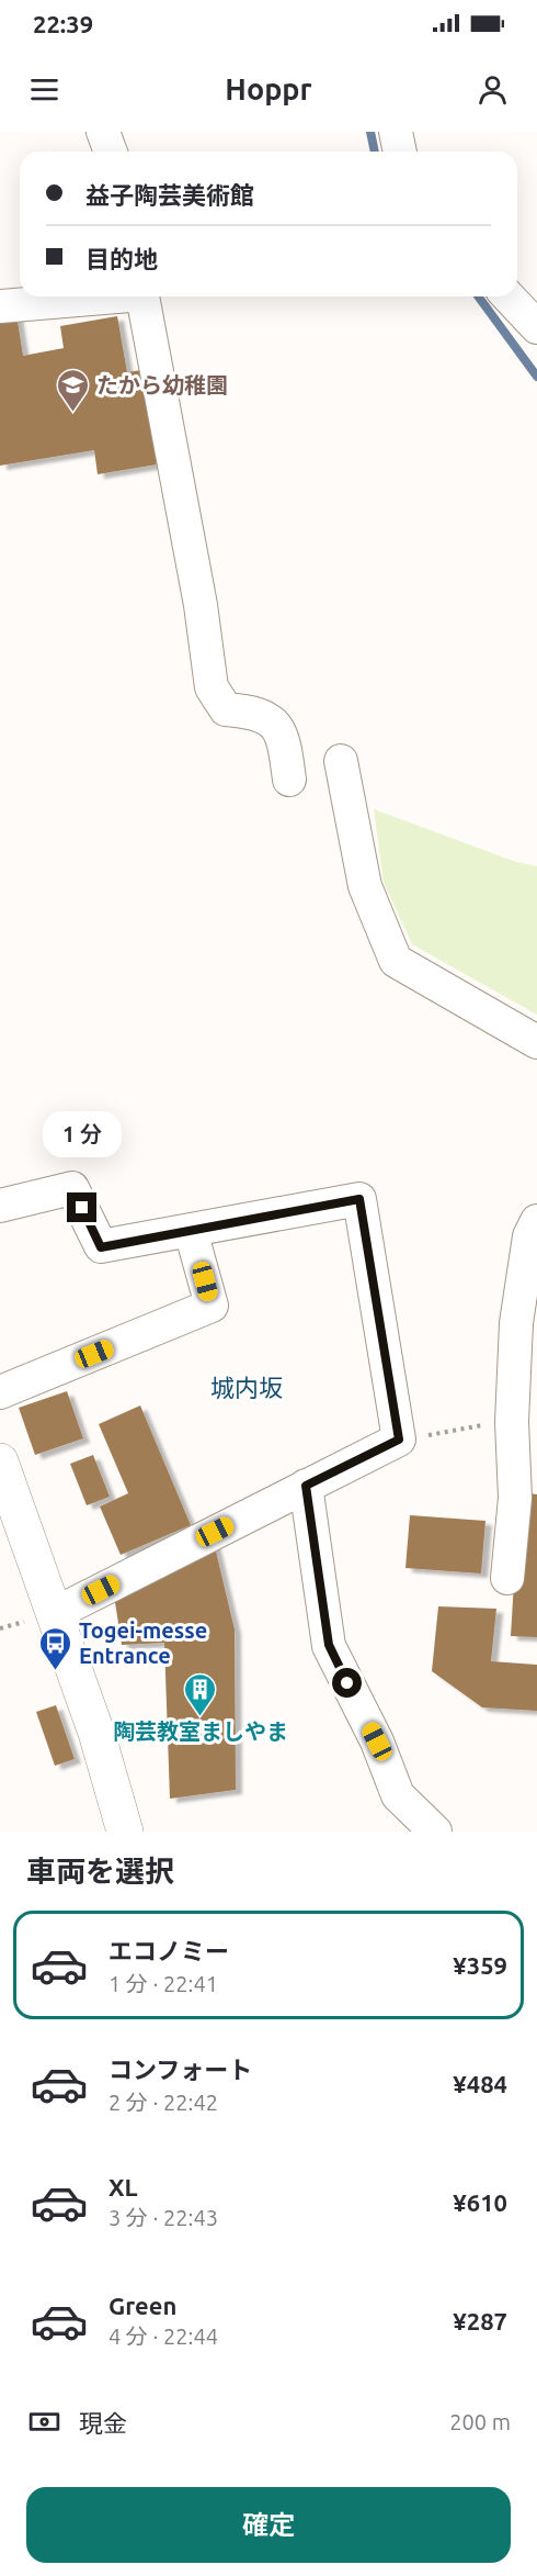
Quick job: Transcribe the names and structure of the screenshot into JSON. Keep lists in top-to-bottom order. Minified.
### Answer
{"districts":["城内坂"],"places":{"school or university":["たから幼稚園"],"bus stop":["Togei-messe Entrance"],"building":["陶芸教室ましやま"]},"page":{"status":"22:39","header":"Hoppr","banner":["益子陶芸美術館","目的地"],"bubble":"1 分","heading":"車両を選択","list":[{"name":"エコノミー","note":"1 分 · 22:41","value":"¥359"},{"name":"コンフォート","note":"2 分 · 22:42","value":"¥484"},{"name":"XL","note":"3 分 · 22:43","value":"¥610"},{"name":"Green","note":"4 分 · 22:44","value":"¥287"}],"pay":["現金","200 m"],"buttons":"確定"}}
